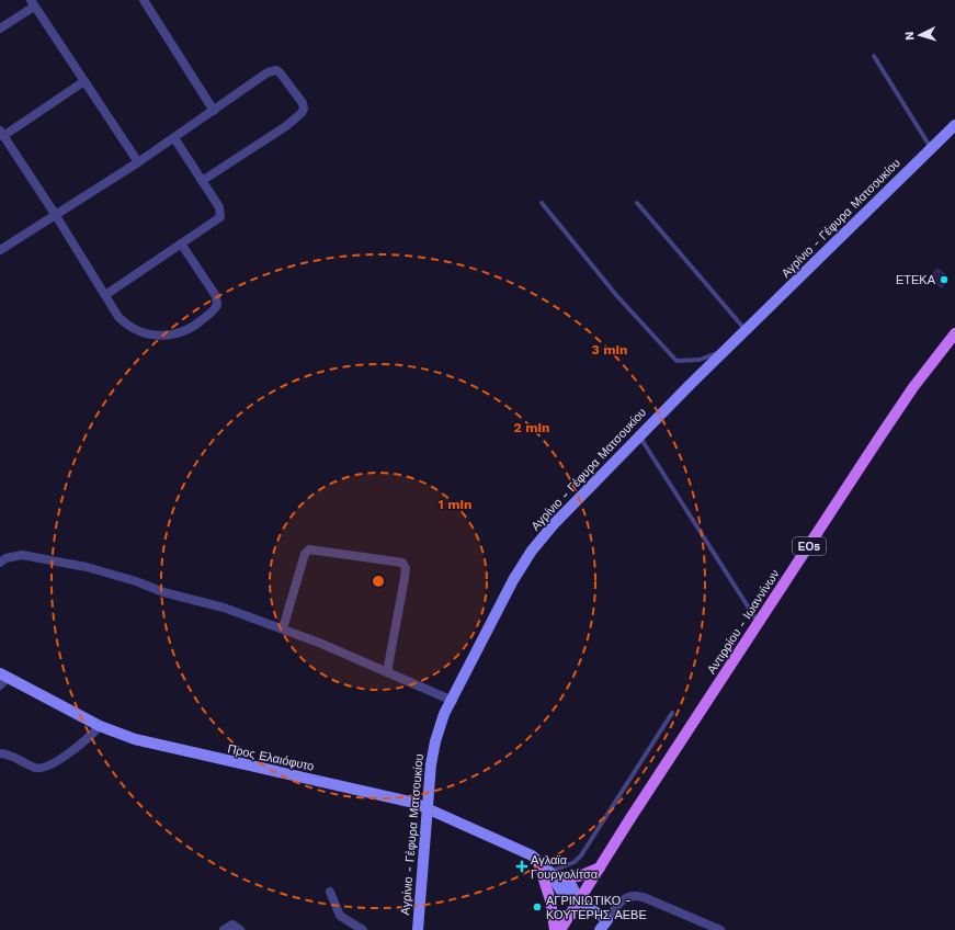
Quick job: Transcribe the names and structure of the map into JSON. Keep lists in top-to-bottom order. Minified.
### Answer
{"streets":{"main road":["Αγρίνιο - Γέφυρα Ματσουκίου","ΕΟ5","Αντιρρίου - Ιωαννίνων","Προς Ελαιόφυτο"]},"crossings":[["Αγρίνιο - Γέφυρα Ματσουκίου","Προς Ελαιόφυτο"],["Αντιρρίου - Ιωαννίνων","Προς Ελαιόφυτο"]],"places":{"other":["ΕΤΕΚΑ","ΑΓΡΙΝΙΩΤΙΚΟ - ΚΟΥΤΕΡΗΣ ΑΕΒΕ"],"health":["Αγλαϊα Γουργολίτσα"]},"north":"left","rings":["3 min","2 min","1 min"]}
